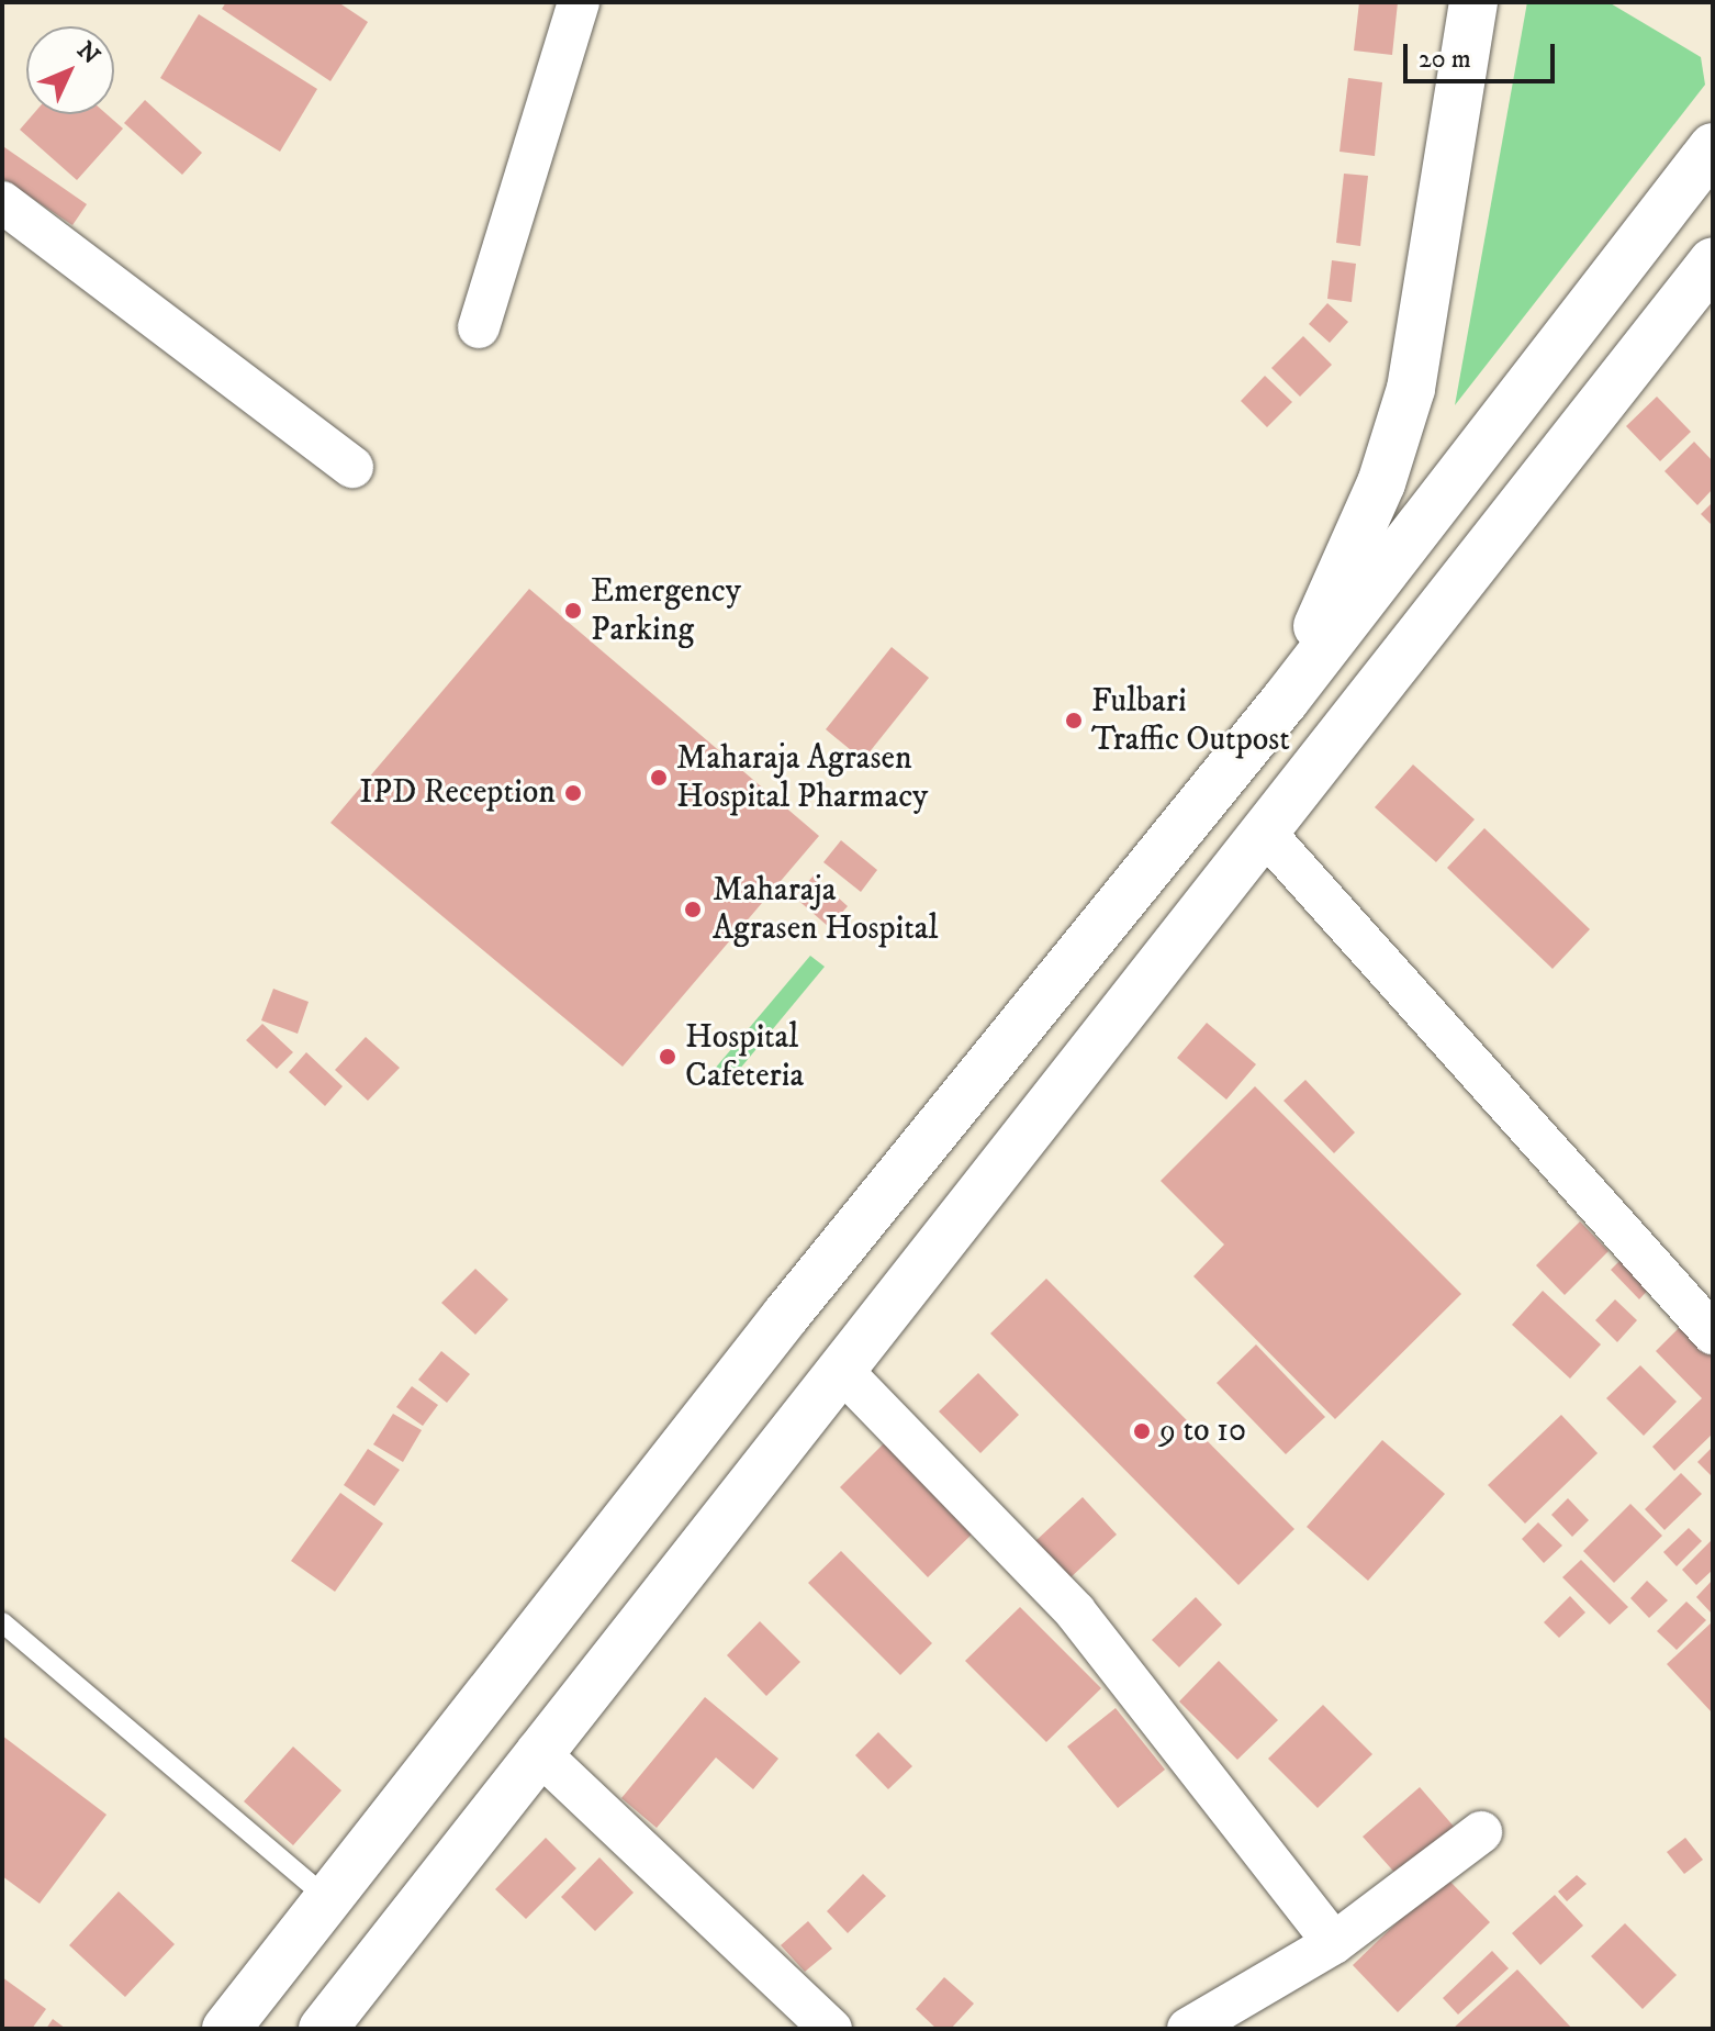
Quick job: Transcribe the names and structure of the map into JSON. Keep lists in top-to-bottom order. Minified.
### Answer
{"places":["Emergency Parking","Fulbari Traffic Outpost","Maharaja Agrasen Hospital Pharmacy","IPD Reception","Maharaja Agrasen Hospital","Hospital Cafeteria","9 to 10"],"scale_bar":"20 m","north":"top right"}
